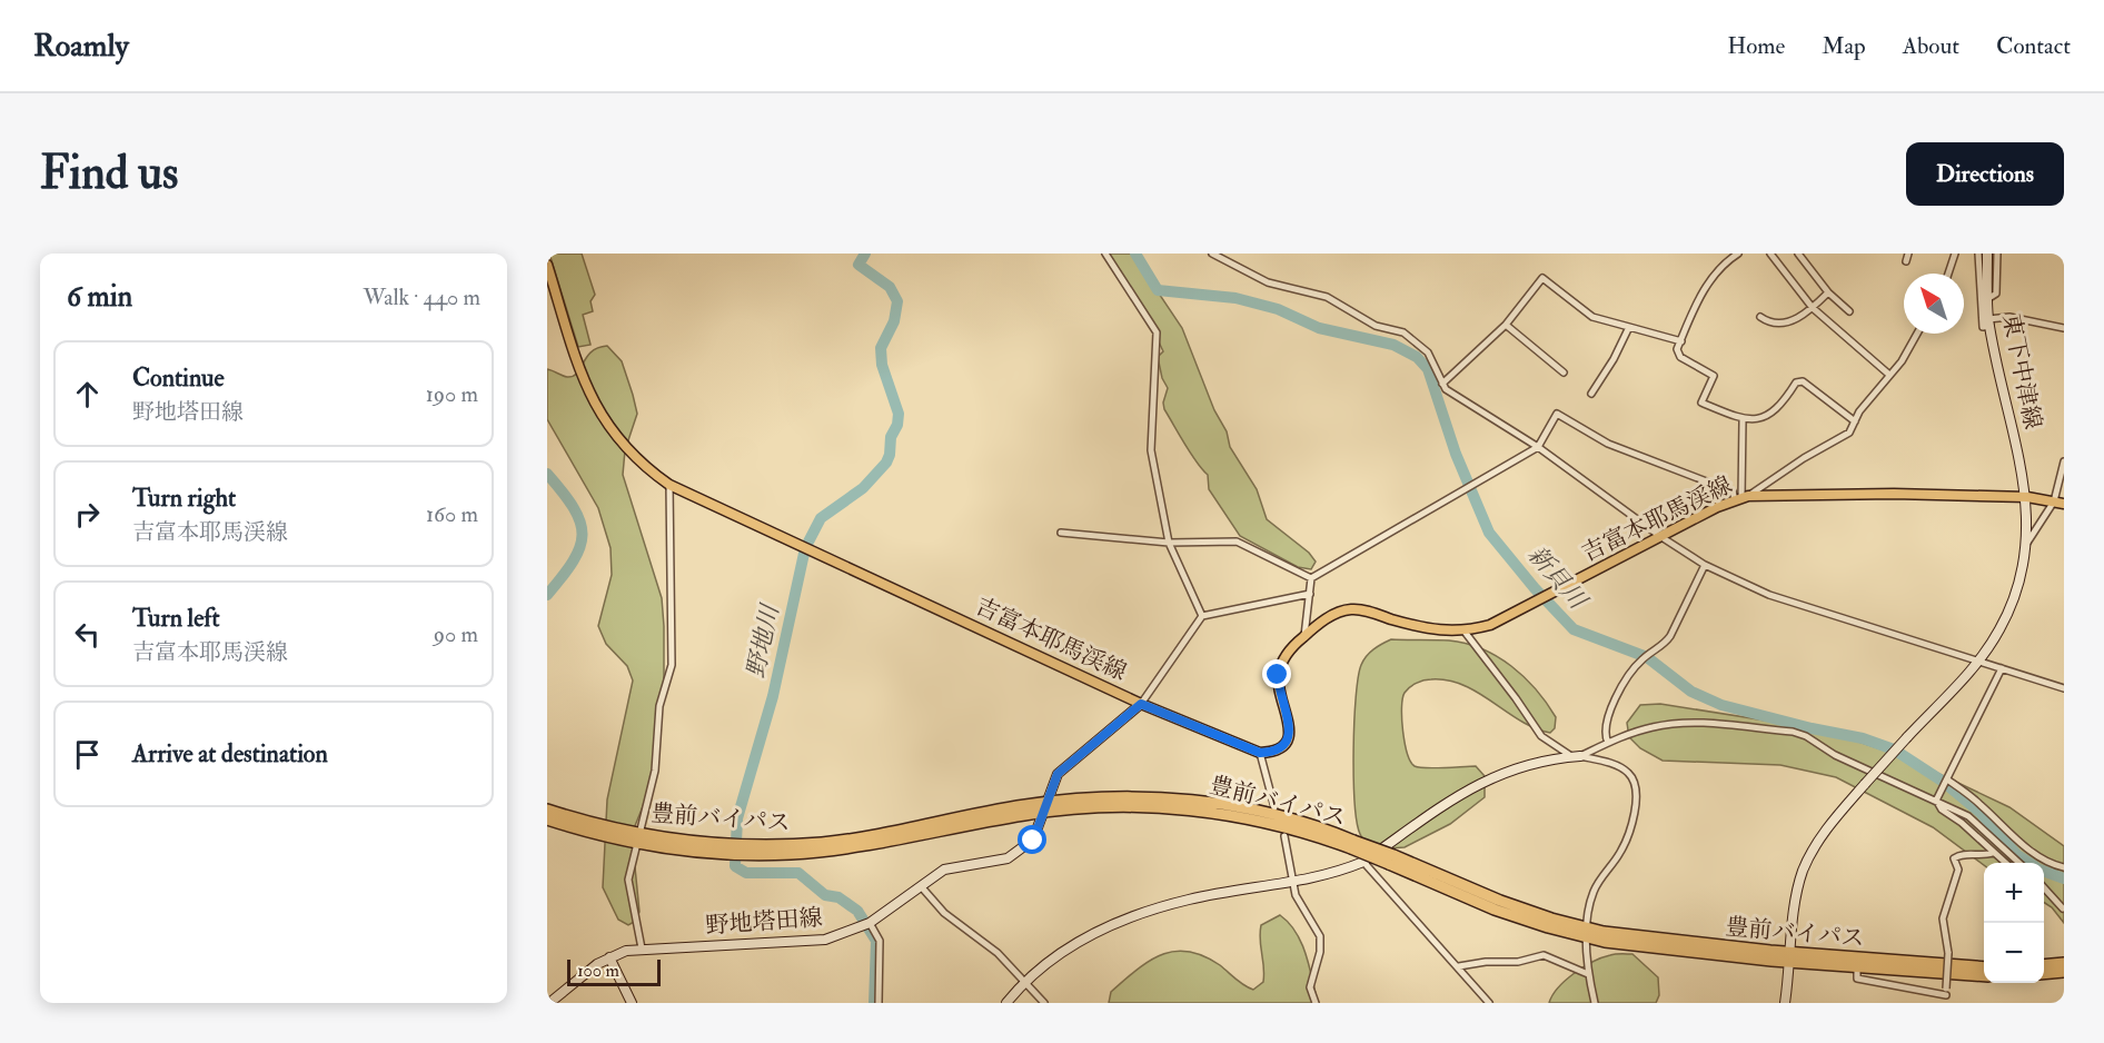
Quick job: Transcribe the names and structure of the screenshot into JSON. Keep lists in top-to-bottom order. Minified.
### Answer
{"streets":{"highway":["豊前バイパス"],"main road":["吉富本耶馬渓線"],"street":["東下中津線","野地塔田線"]},"crossings":[["東下中津線","吉富本耶馬渓線"],["東下中津線","豊前バイパス"],["吉富本耶馬渓線","野地塔田線"],["豊前バイパス","野地塔田線"]],"water":["新貝川","野地川"],"scale_bar":"100 m","north":"top left","page":{"header":"Roamly","nav":["Home","Map","About","Contact"],"buttons":"Directions","title":"Find us","heading":["6 min","Walk · 440 m"],"list":[["Continue","野地塔田線","190 m"],["Turn right","吉富本耶馬渓線","160 m"],["Turn left","吉富本耶馬渓線","90 m"],"Arrive at destination"],"map_buttons":["+","−"],"scale":"100 m"}}
